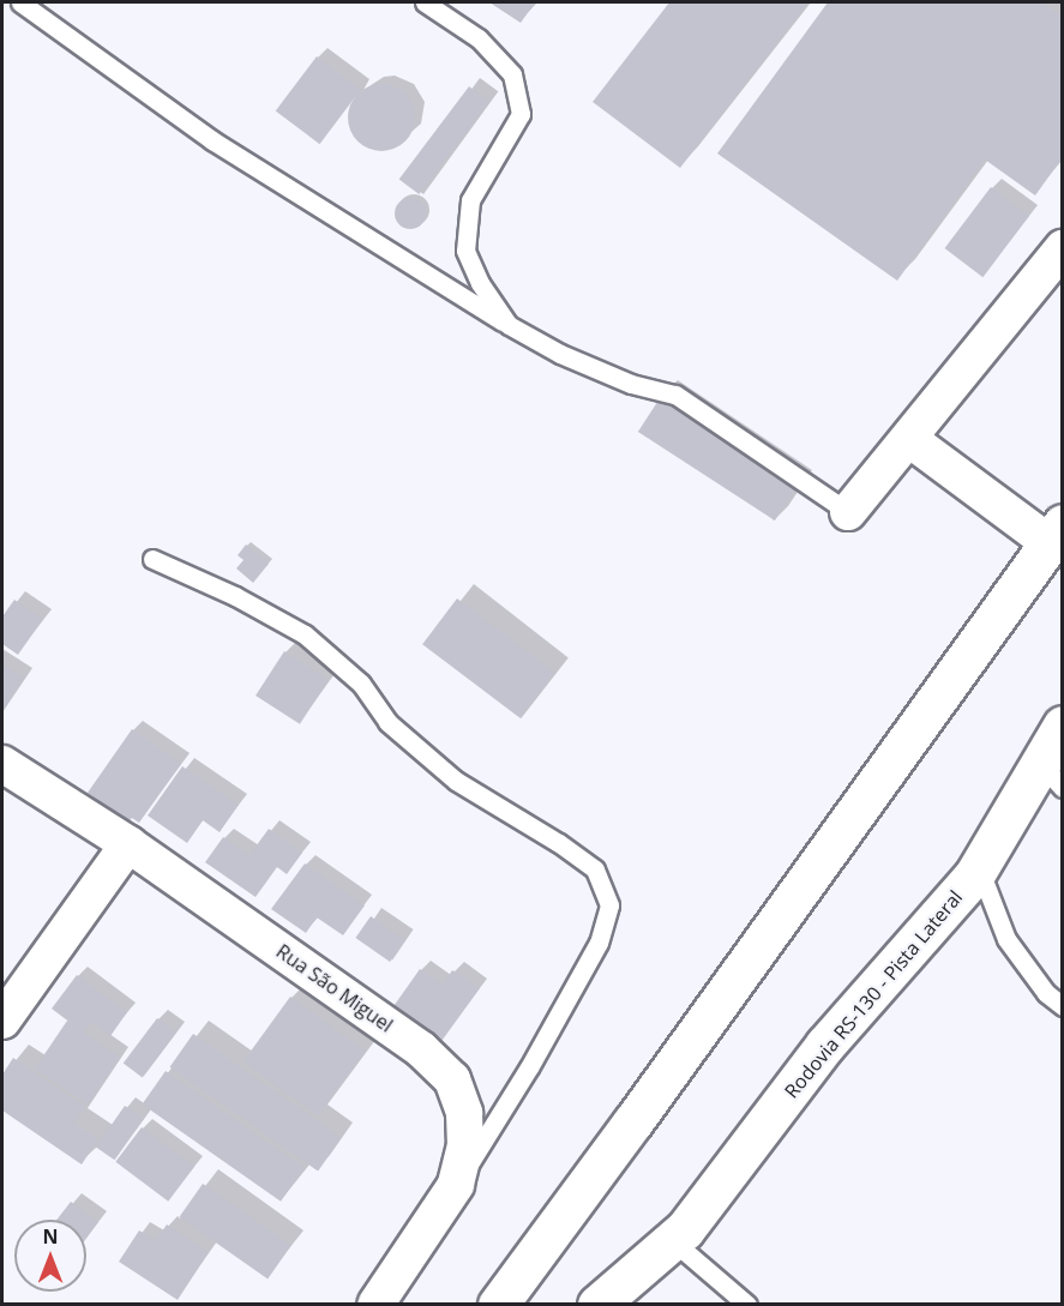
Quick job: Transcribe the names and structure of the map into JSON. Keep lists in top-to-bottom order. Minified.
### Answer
{"streets":{"main road":["Rodovia RS-130 - Pista Lateral"],"street":["Rua São Miguel"]},"north":"top"}
